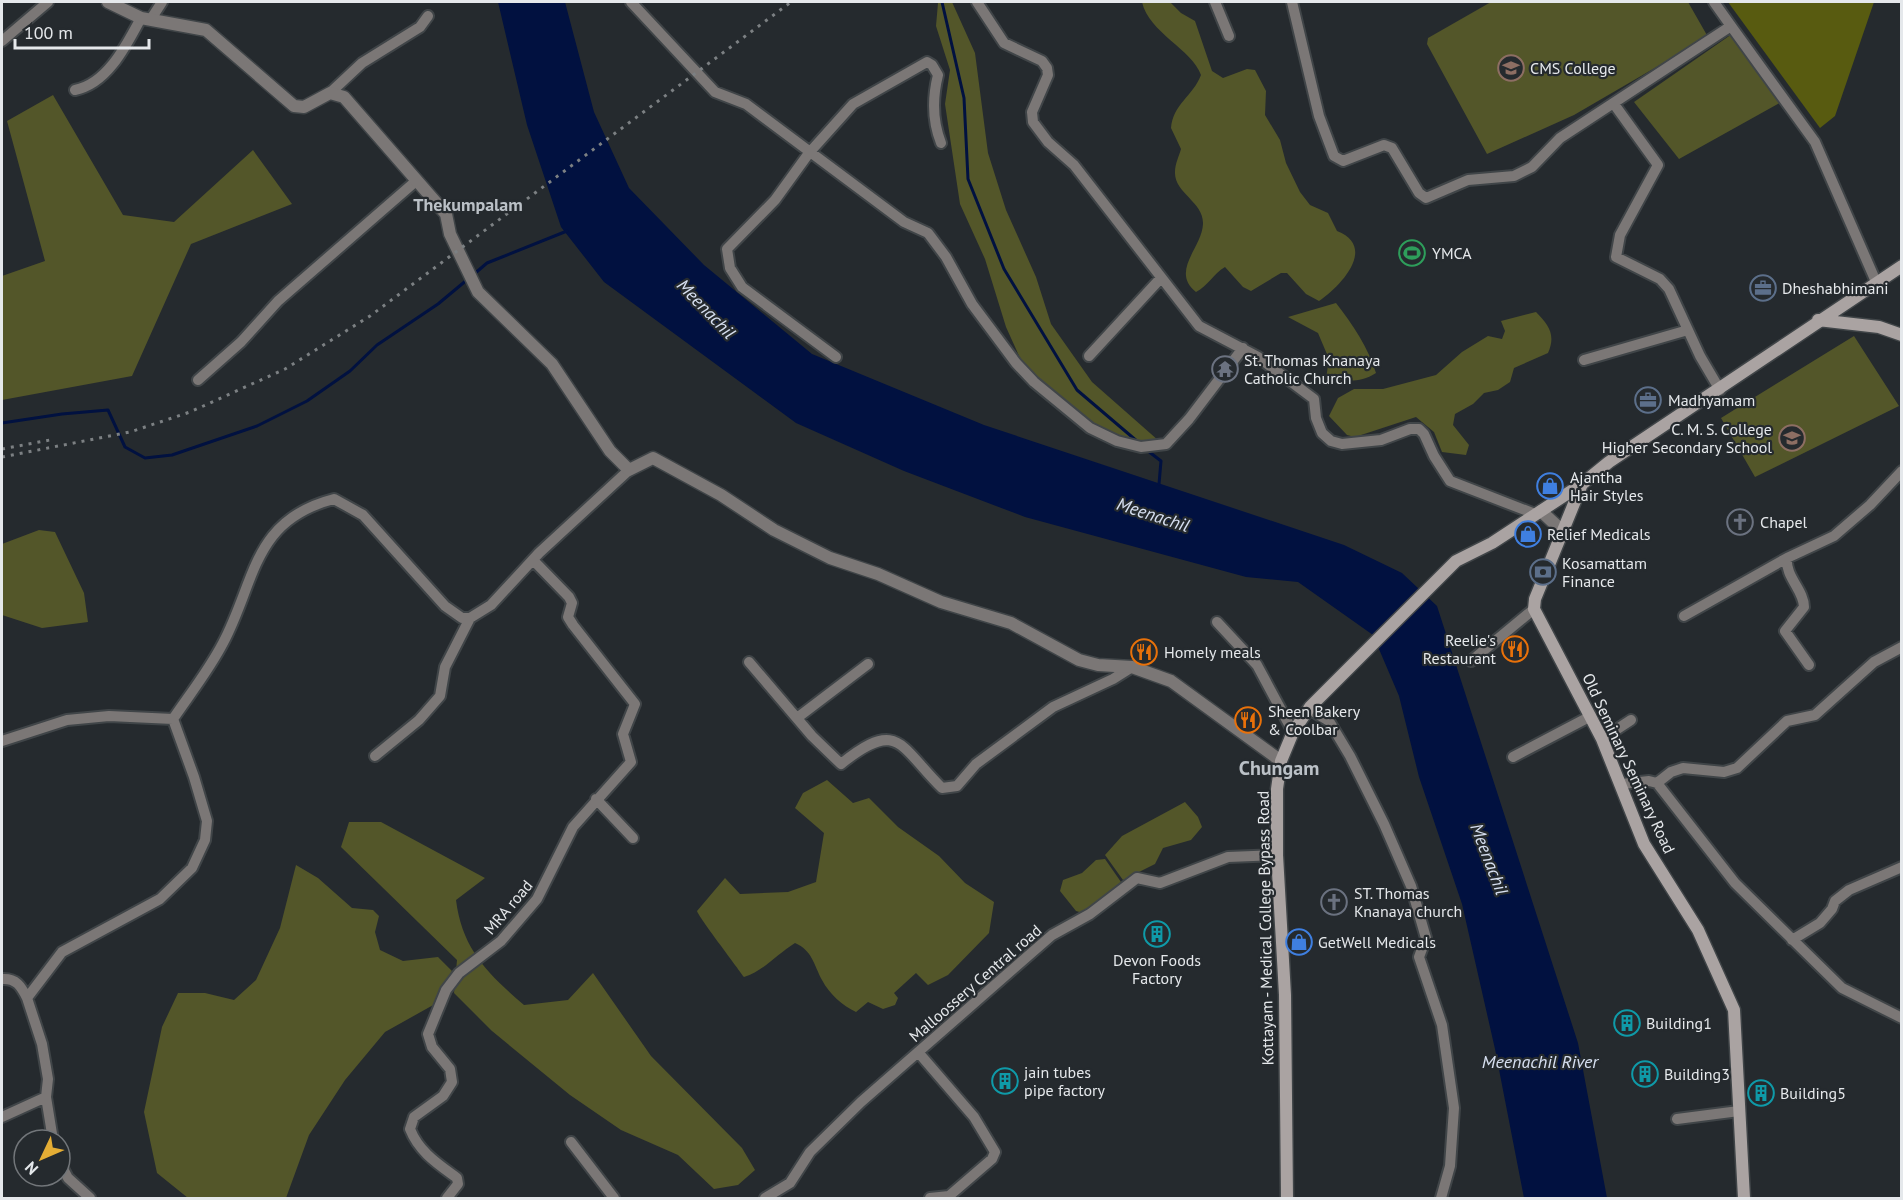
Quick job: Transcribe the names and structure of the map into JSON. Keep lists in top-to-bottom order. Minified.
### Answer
{"streets":{"main road":["Old Seminary Seminary Road","Kottayam - Medical College Bypass Road"],"street":["MRA road","Malloossery Central road"]},"crossings":[["Kottayam - Medical College Bypass Road","Malloossery Central road"]],"districts":["Thekumpalam","Chungam"],"water":["Meenachil","Meenachil River"],"places":{"school or university":["CMS College","C. M. S. College Higher Secondary School"],"sports":["YMCA"],"office":["Dheshabhimani","Madhyamam"],"temple":["St. Thomas Knanaya Catholic Church"],"shop":["Ajantha Hair Styles","Relief Medicals","GetWell Medicals"],"church":["Chapel","ST. Thomas Knanaya church"],"bank":["Kosamattam Finance"],"restaurant":["Reelie's Restaurant","Homely meals","Sheen Bakery & Coolbar"],"building":["Devon Foods Factory","Building1","Building3","jain tubes pipe factory","Building5"]},"scale_bar":"100 m","north":"bottom left"}
